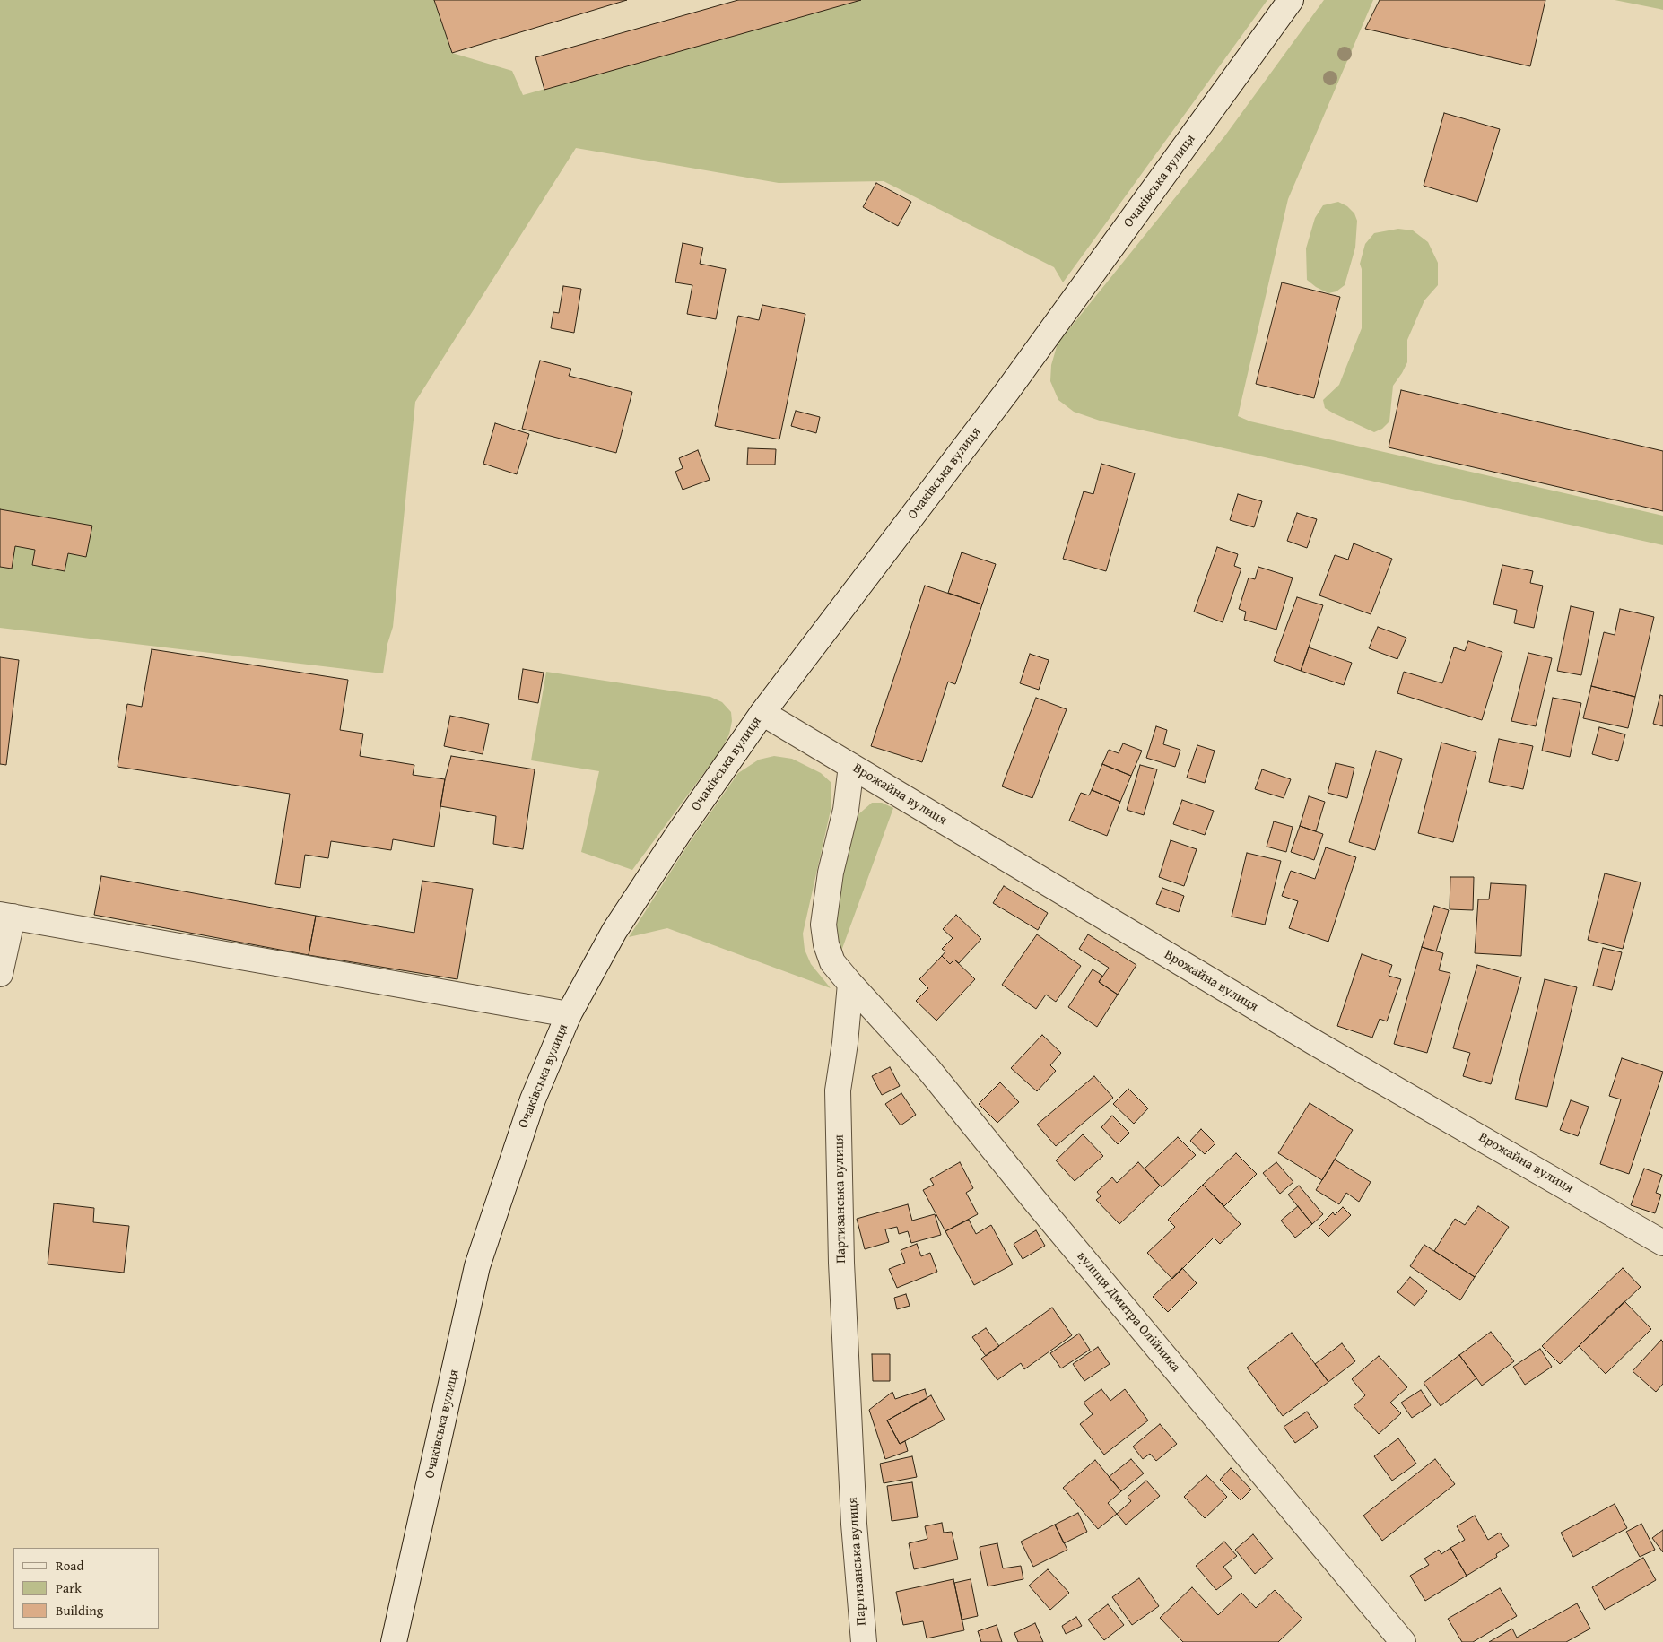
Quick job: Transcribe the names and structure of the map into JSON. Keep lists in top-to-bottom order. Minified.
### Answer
{"streets":{"street":["Очаківська вулиця","Врожайна вулиця","Партизанська вулиця","вулиця Дмитра Олійника"]},"crossings":[["Очаківська вулиця","Врожайна вулиця"],["Партизанська вулиця","вулиця Дмитра Олійника"]],"legend":["Road","Park","Building"]}
